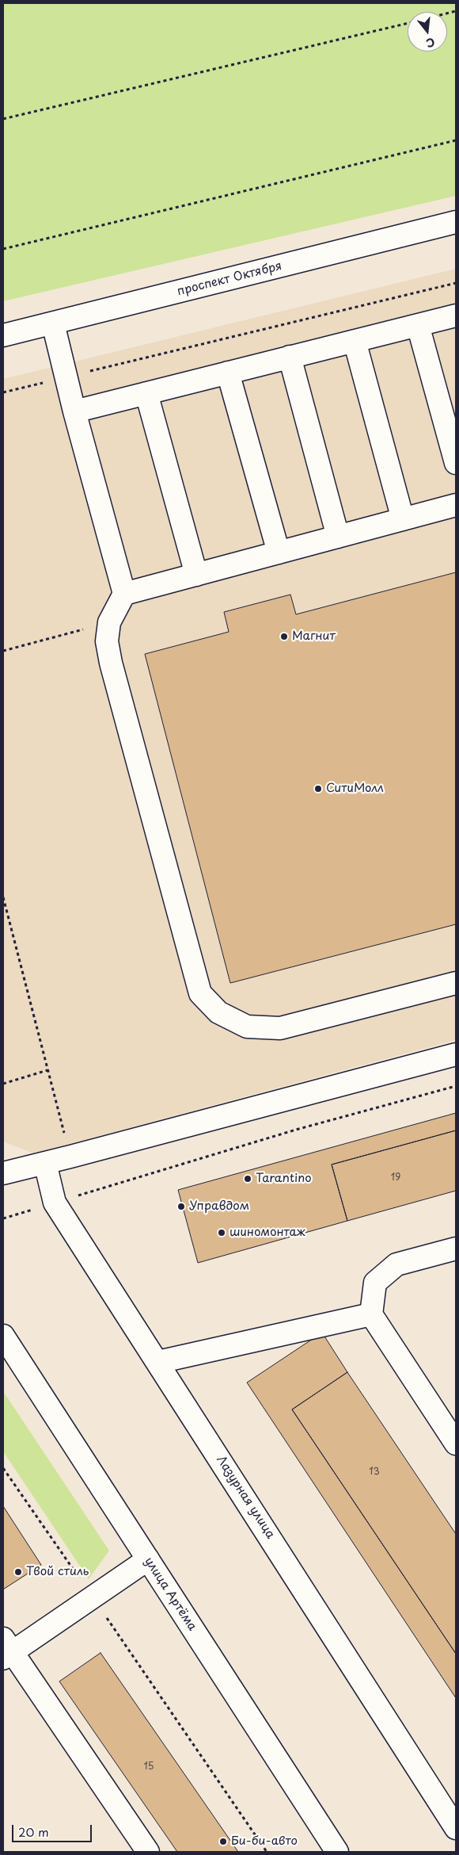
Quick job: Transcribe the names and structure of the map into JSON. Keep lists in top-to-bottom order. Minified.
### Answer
{"streets":{"street":["проспект Октября","Лазурная улица","улица Артёма"]},"places":["Магнит","СитиМолл","Tarantino","Управдом","шиномонтаж","Твой стиль","Би-би-авто"],"house_numbers":["19","13","15"],"scale_bar":"20 m","north":"bottom"}
